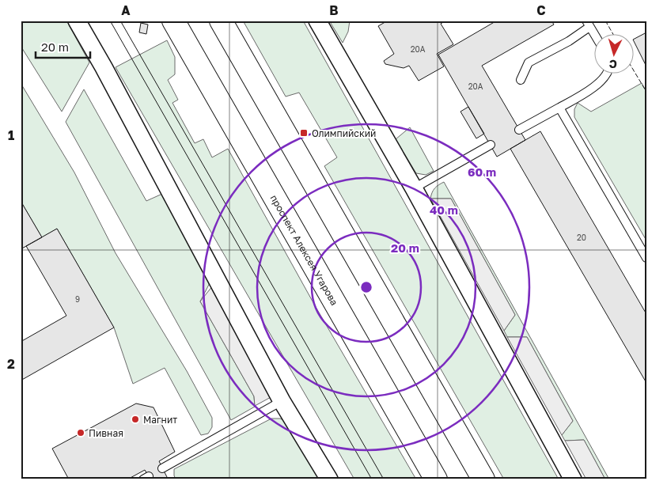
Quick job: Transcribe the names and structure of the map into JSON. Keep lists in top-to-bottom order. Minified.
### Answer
{"streets":{"main road":["проспект Алексея Угарова"]},"places":{"transit":["Олимпийский"],"other":["Магнит","Пивная"]},"house_numbers":["20А","20А","20","9"],"scale_bar":"20 m","north":"bottom","grid":{"columns":["A","B","C"],"rows":["1","2"]},"rings":["60 m","40 m","20 m"]}
